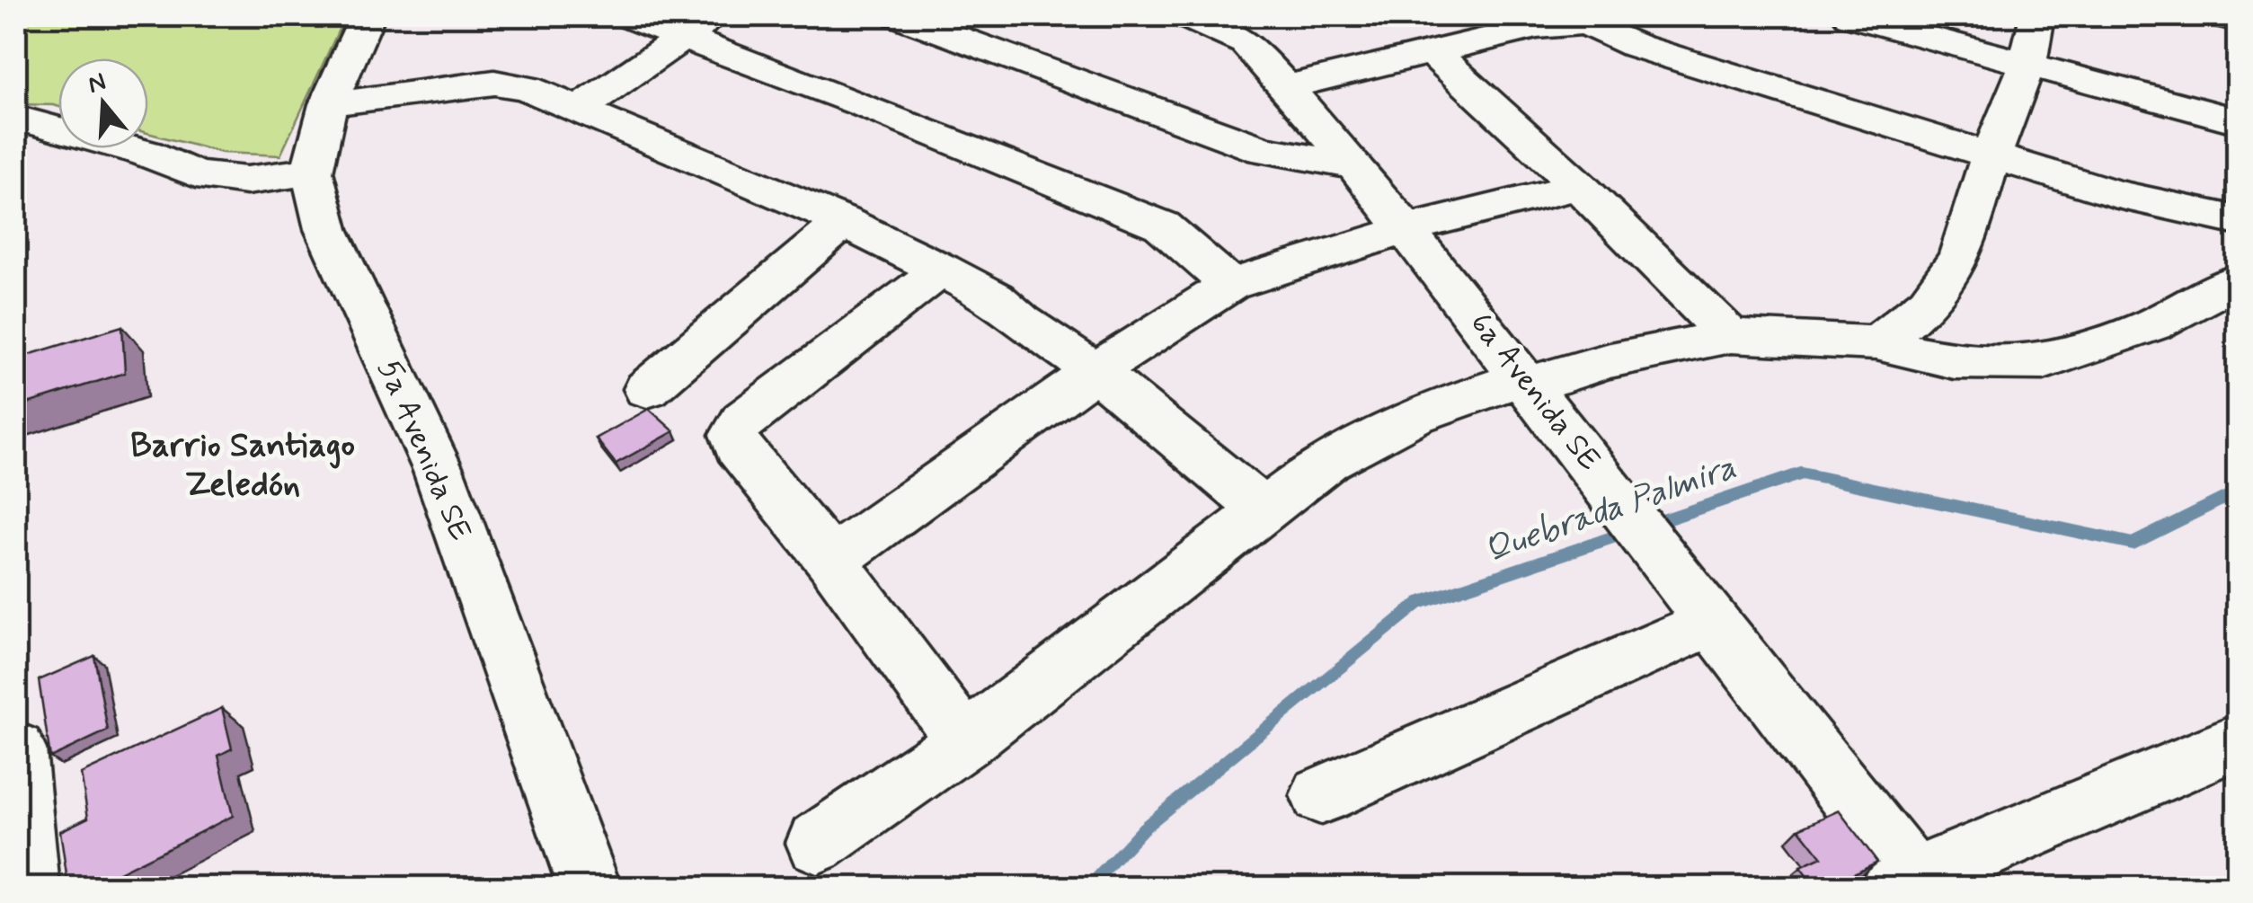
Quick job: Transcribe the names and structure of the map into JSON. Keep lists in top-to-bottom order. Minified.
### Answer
{"streets":{"street":["6a Avenida SE","5a Avenida SE"]},"districts":["Barrio Santiago Zeledón"],"water":["Quebrada Palmira"],"north":"top"}
